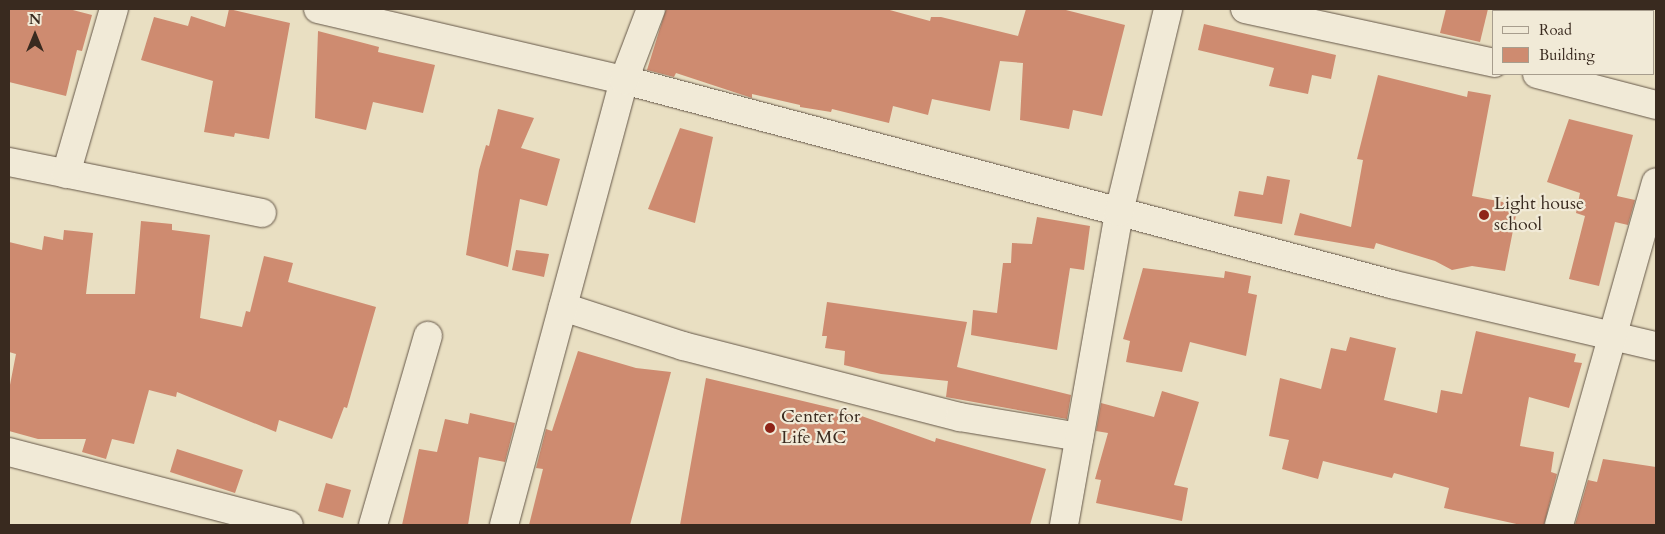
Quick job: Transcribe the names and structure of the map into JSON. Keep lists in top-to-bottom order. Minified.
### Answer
{"places":["Light house school","Center for Life MC"],"legend":["Road","Building"],"north":"top"}
